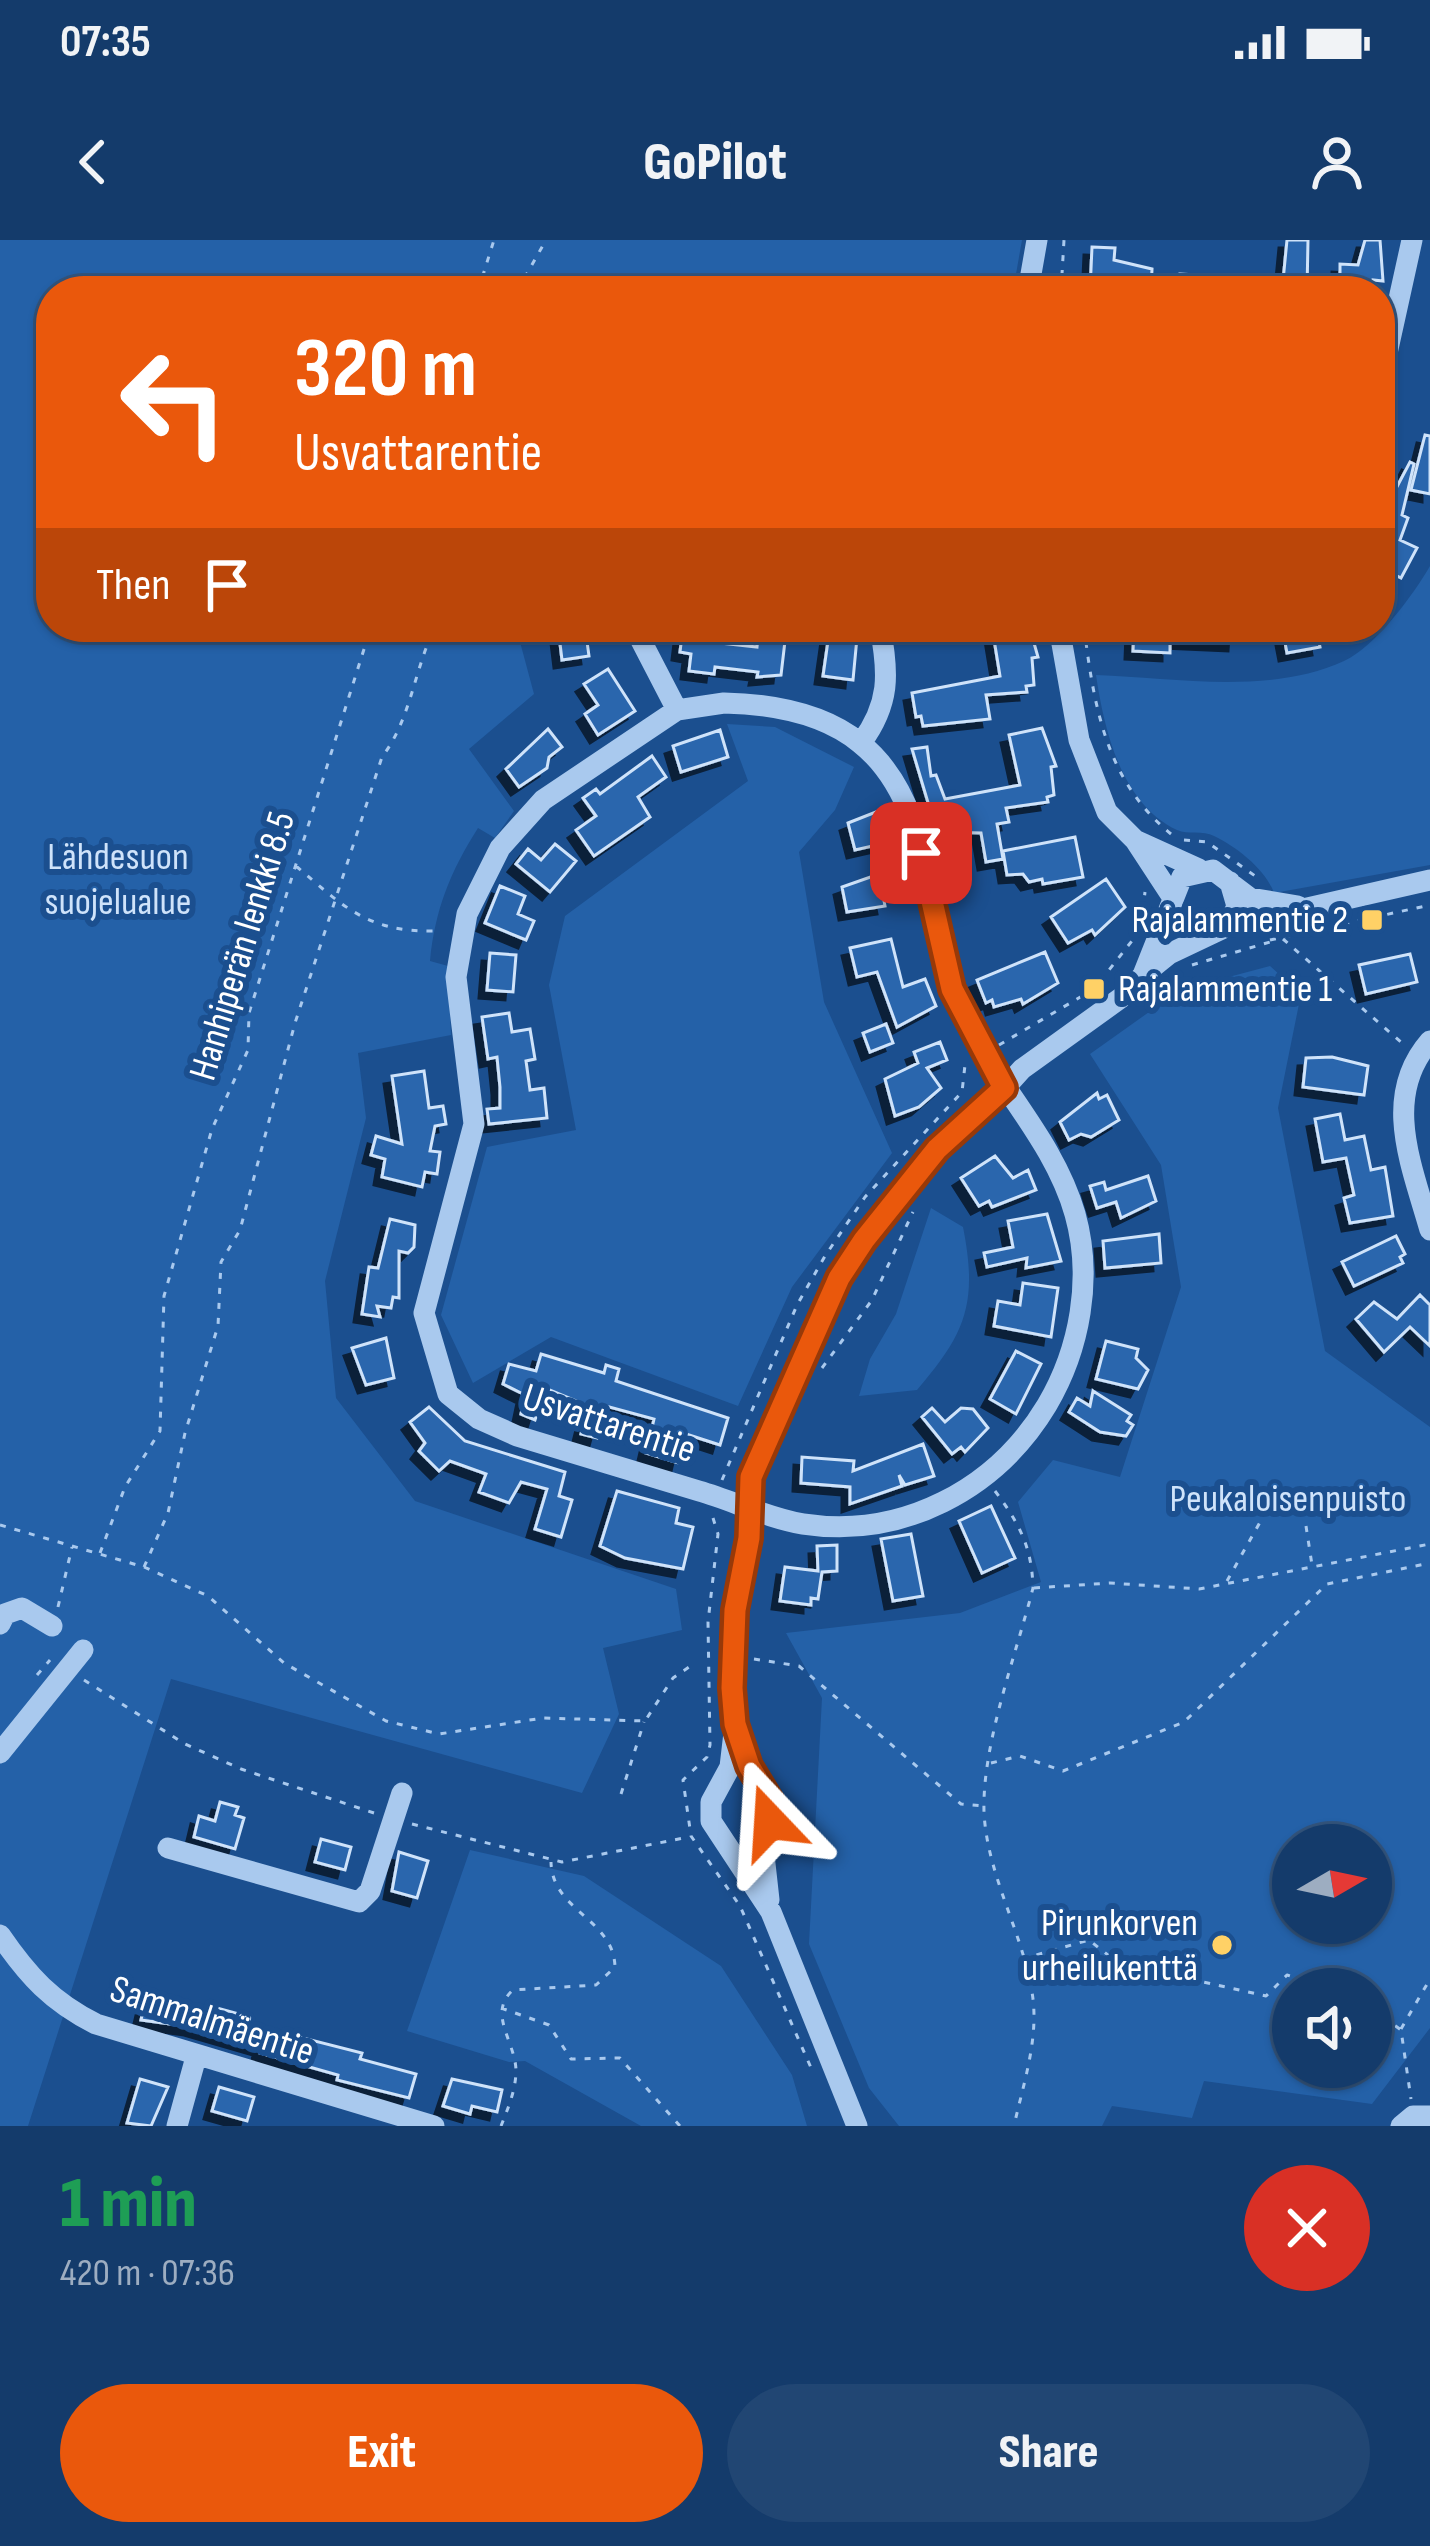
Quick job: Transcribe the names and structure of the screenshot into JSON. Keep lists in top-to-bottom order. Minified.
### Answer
{"streets":{"street":["Usvattarentie","Sammalmäentie"],"path":["Hanhiperän lenkki 8.5"]},"parks":["Lähdesuon suojelualue","Peukaloisenpuisto"],"places":{"transit":["Rajalammentie 2","Rajalammentie 1"],"other":["Pirunkorven urheilukenttä"]},"north":"right","page":{"status":"07:35","header":"GoPilot","turn":["320 m","Usvattarentie"],"then":"Then","heading":["1 min","420 m · 07:36"],"buttons":["Exit","Share"]}}
